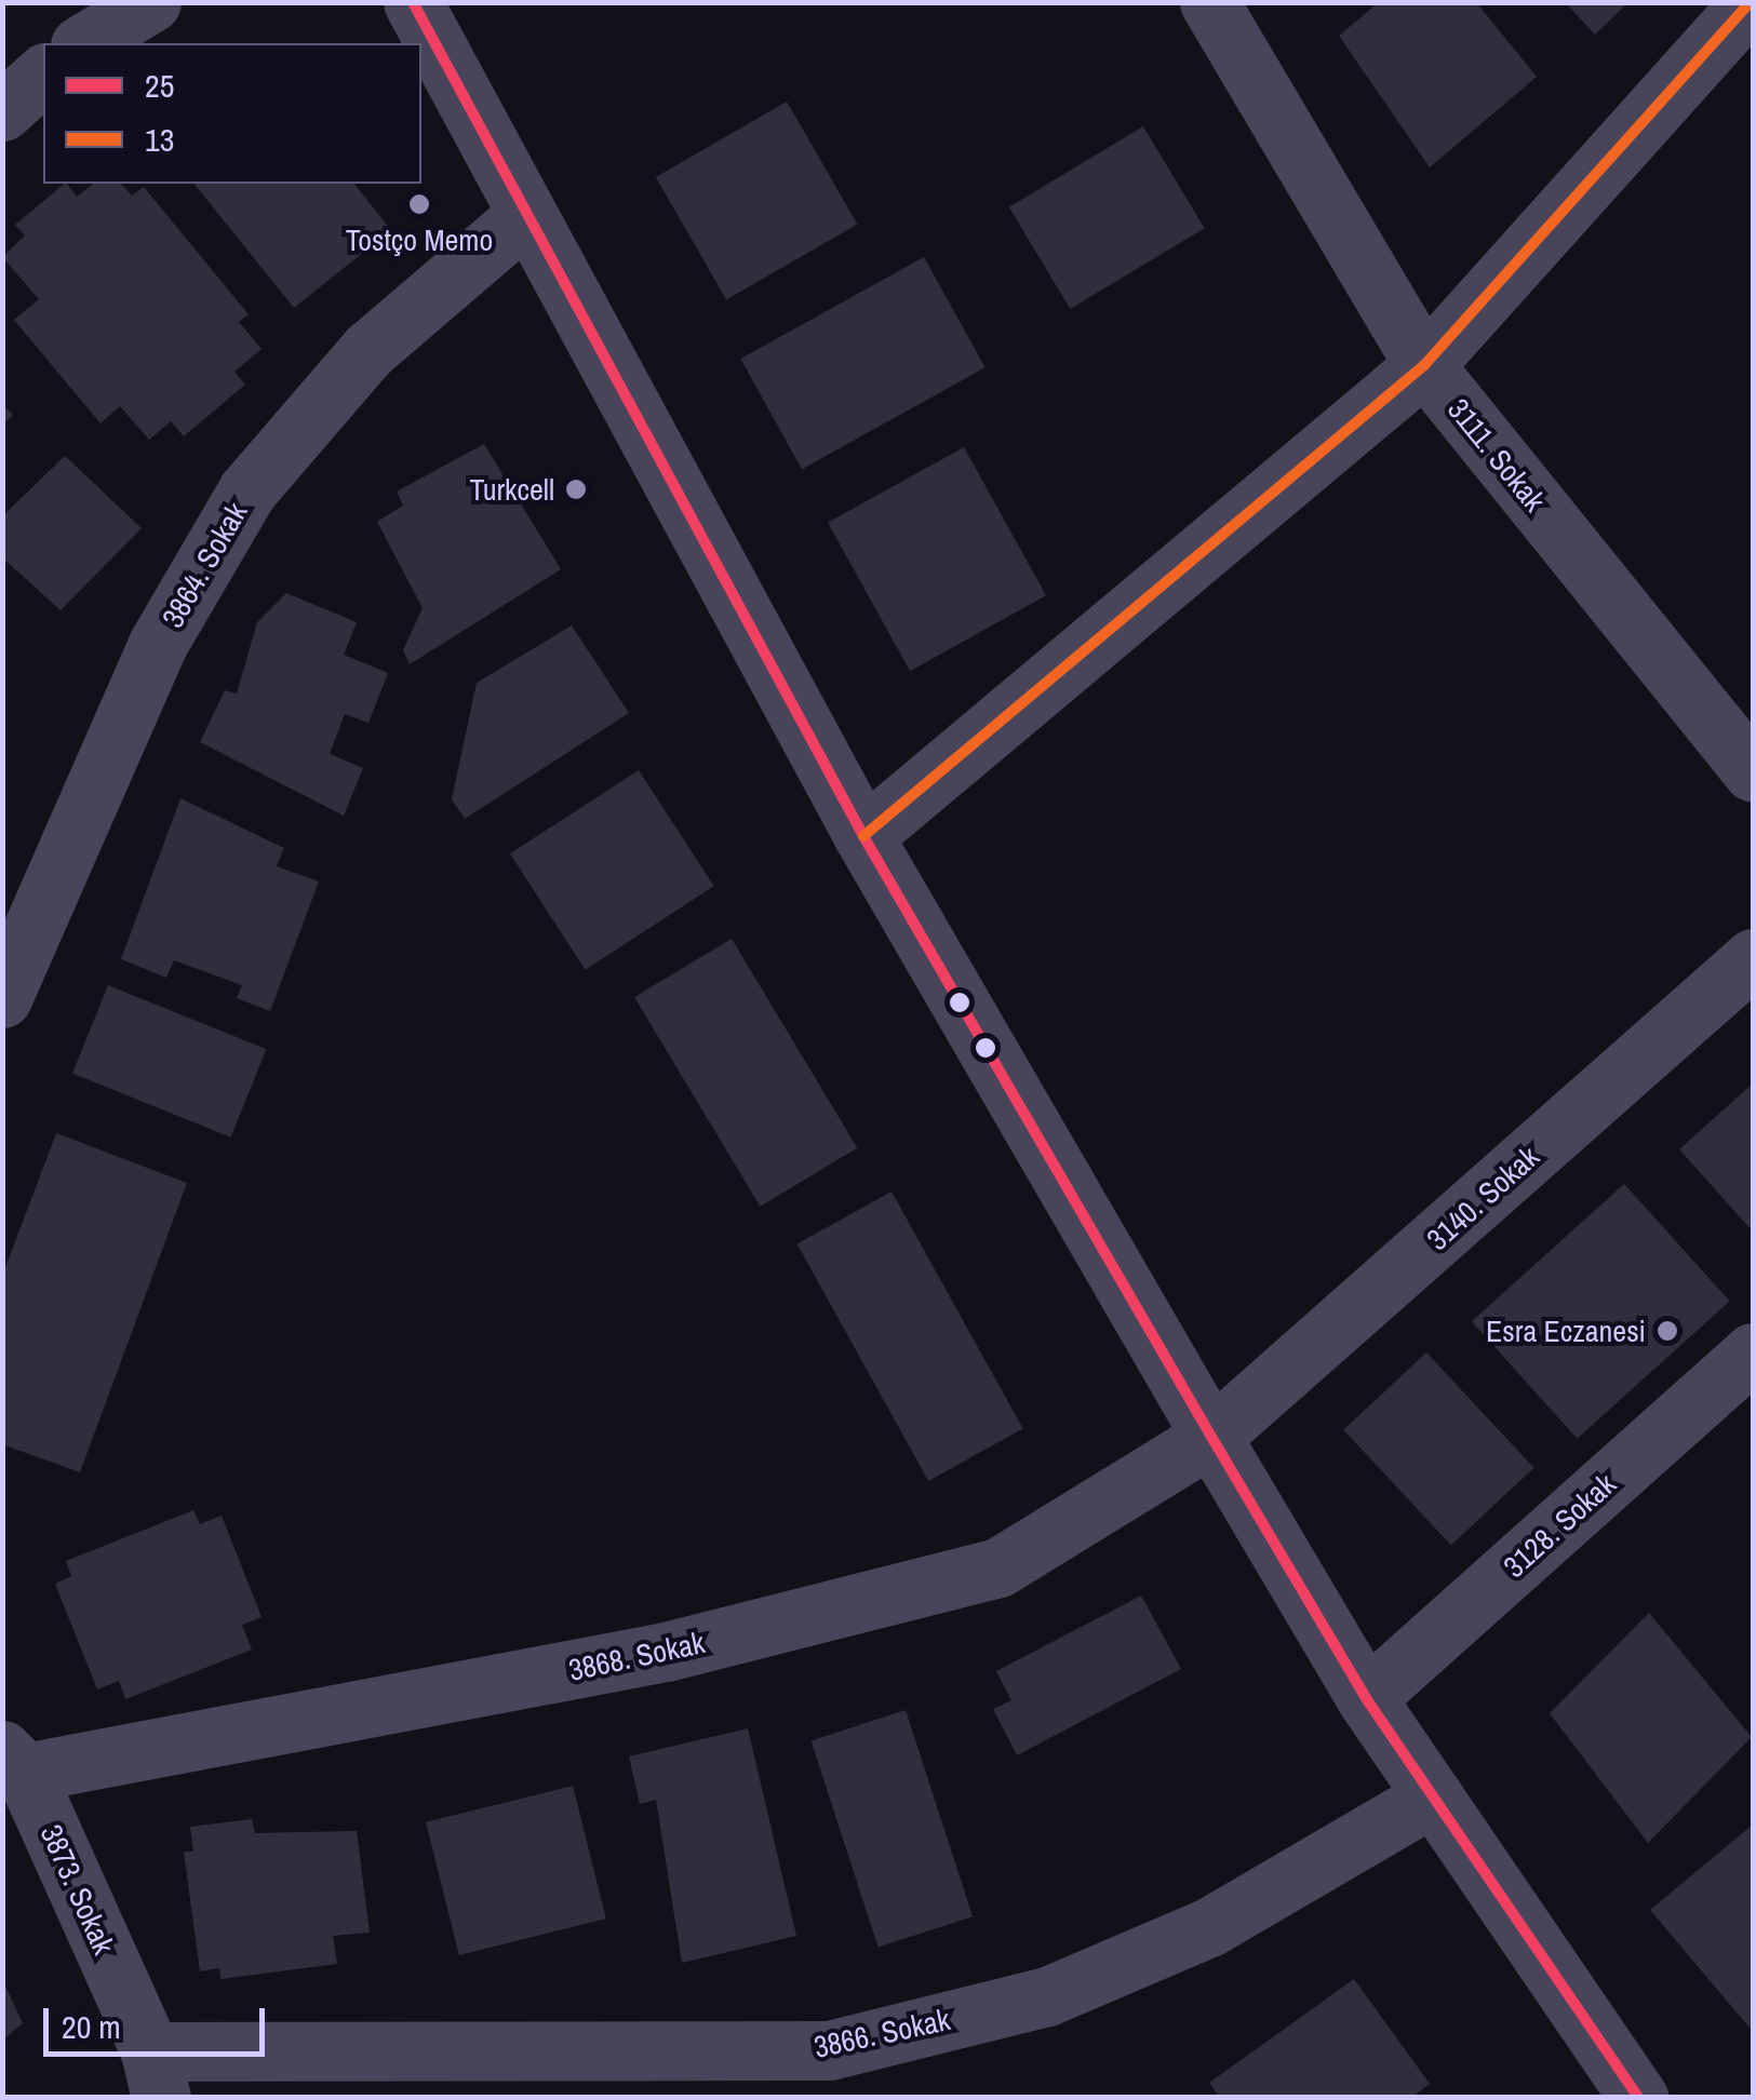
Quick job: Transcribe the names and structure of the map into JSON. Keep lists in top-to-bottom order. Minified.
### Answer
{"streets":{"street":["3111. Sokak","3864. Sokak","3140. Sokak","3128. Sokak","3868. Sokak","3873. Sokak","3866. Sokak"]},"crossings":[["3140. Sokak","3868. Sokak"],["3868. Sokak","3873. Sokak"],["3873. Sokak","3866. Sokak"]],"places":["Tostço Memo","Turkcell","Esra Eczanesi"],"lines":["transit line 25","transit line 13"],"legend":["25","13"],"scale_bar":"20 m"}
